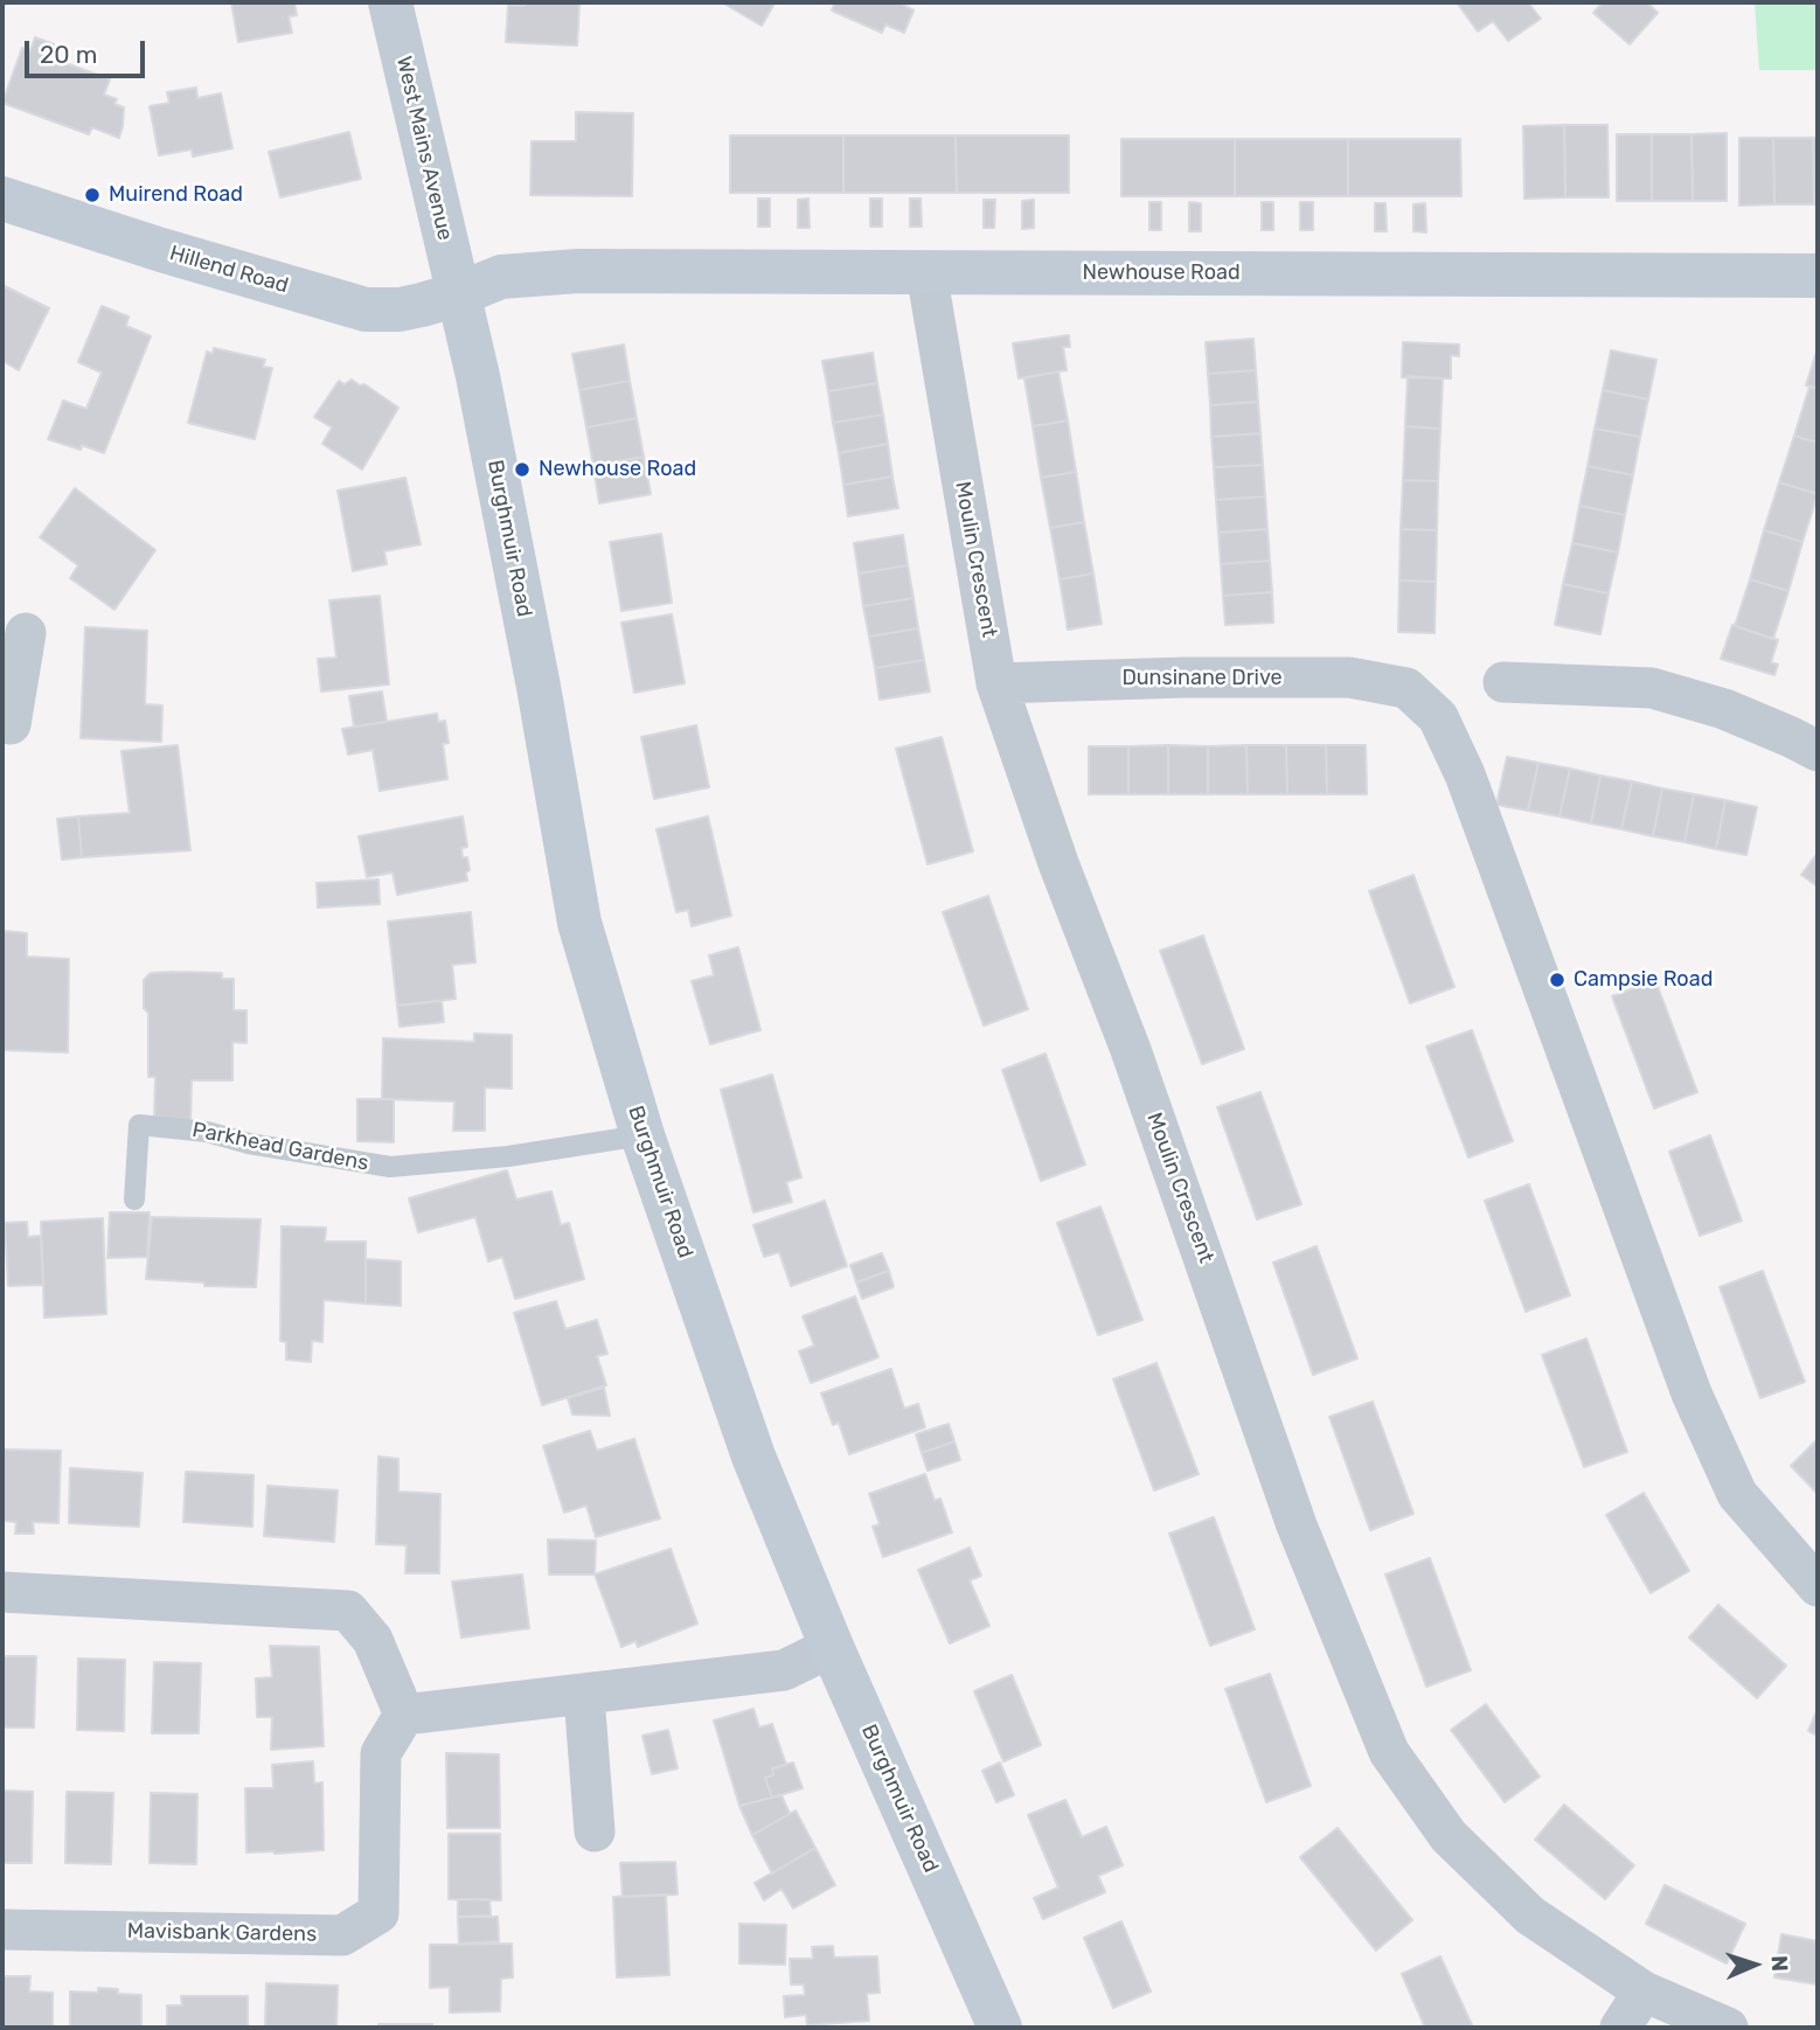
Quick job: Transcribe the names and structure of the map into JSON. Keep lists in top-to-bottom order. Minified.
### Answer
{"streets":{"street":["West Mains Avenue","Hillend Road","Newhouse Road","Burghmuir Road","Moulin Crescent","Dunsinane Drive","Mavisbank Gardens"],"lane":["Parkhead Gardens"]},"crossings":[["West Mains Avenue","Hillend Road"],["West Mains Avenue","Newhouse Road"],["West Mains Avenue","Burghmuir Road"],["Hillend Road","Newhouse Road"],["Hillend Road","Burghmuir Road"],["Newhouse Road","Burghmuir Road"],["Newhouse Road","Moulin Crescent"],["Burghmuir Road","Parkhead Gardens"],["Moulin Crescent","Dunsinane Drive"]],"places":["Muirend Road","Newhouse Road","Campsie Road"],"scale_bar":"20 m","north":"right"}
